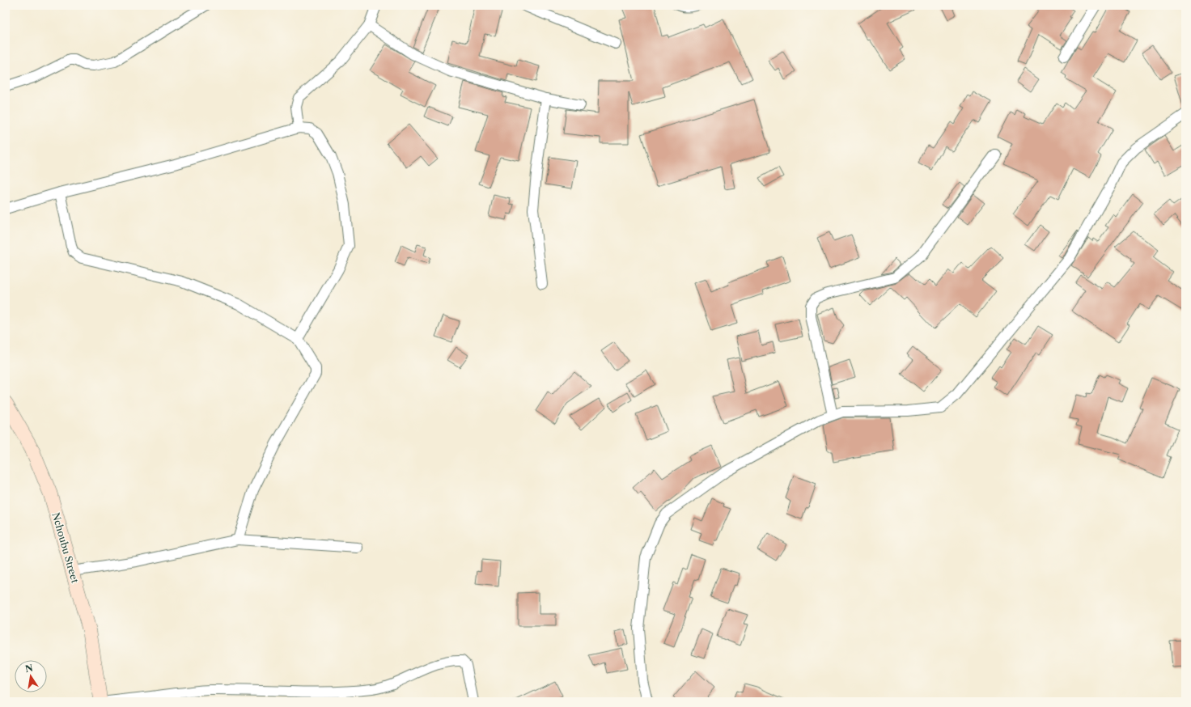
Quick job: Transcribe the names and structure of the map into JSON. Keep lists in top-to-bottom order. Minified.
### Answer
{"streets":{"street":["Nchoubu Street"]},"north":"top"}
